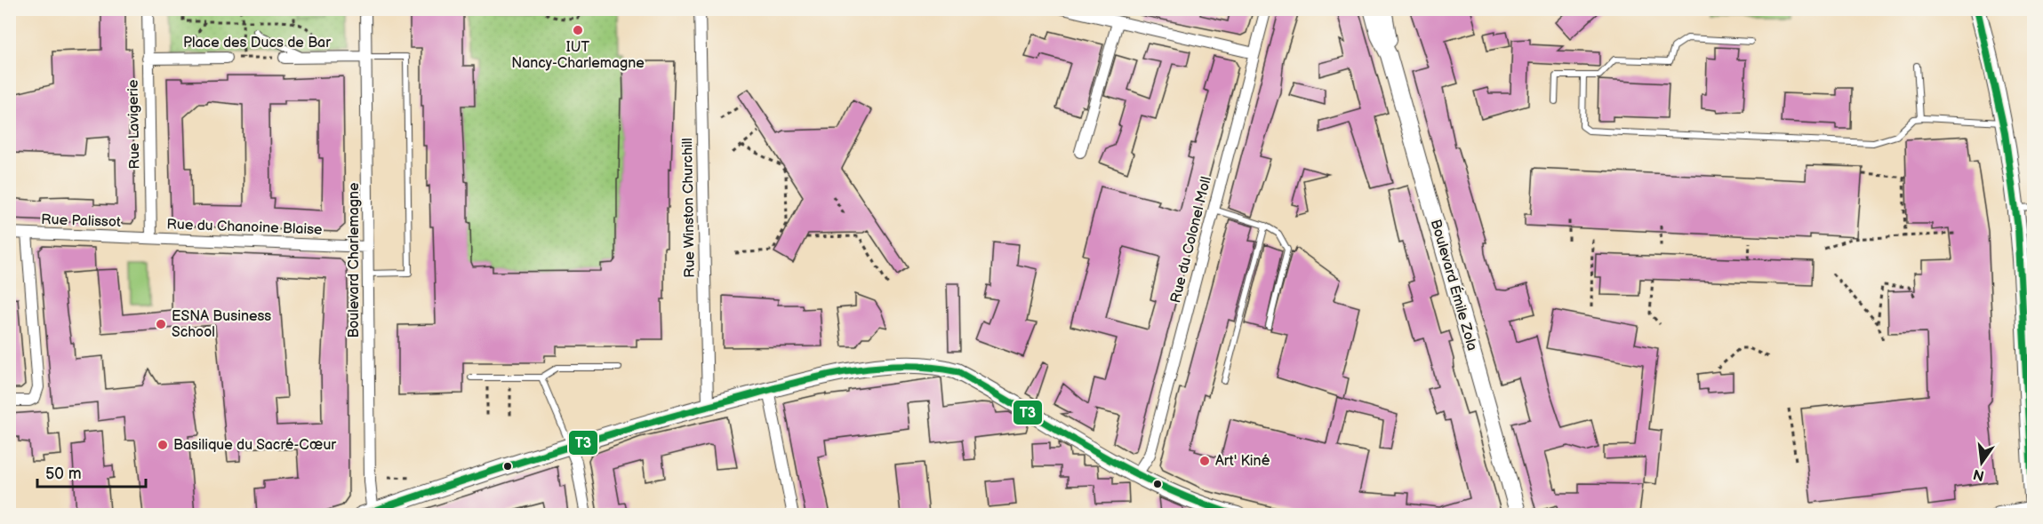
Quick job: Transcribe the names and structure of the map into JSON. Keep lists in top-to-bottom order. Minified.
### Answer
{"streets":{"street":["Place des Ducs de Bar","Rue Lavigerie","Rue Winston Churchill","Rue Palissot","Rue du Chanoine Blaise","Rue du Colonel Moll","Boulevard Charlemagne","Boulevard Émile Zola"]},"crossings":[["Place des Ducs de Bar","Rue Lavigerie"],["Place des Ducs de Bar","Boulevard Charlemagne"],["Rue Lavigerie","Rue Palissot"],["Rue Lavigerie","Rue du Chanoine Blaise"],["Rue Palissot","Rue du Chanoine Blaise"],["Rue du Chanoine Blaise","Boulevard Charlemagne"]],"places":["IUT Nancy-Charlemagne","ESNA Business School","Basilique du Sacré-Cœur","Art' Kiné"],"lines":["transit line T3"],"scale_bar":"50 m","north":"bottom"}
